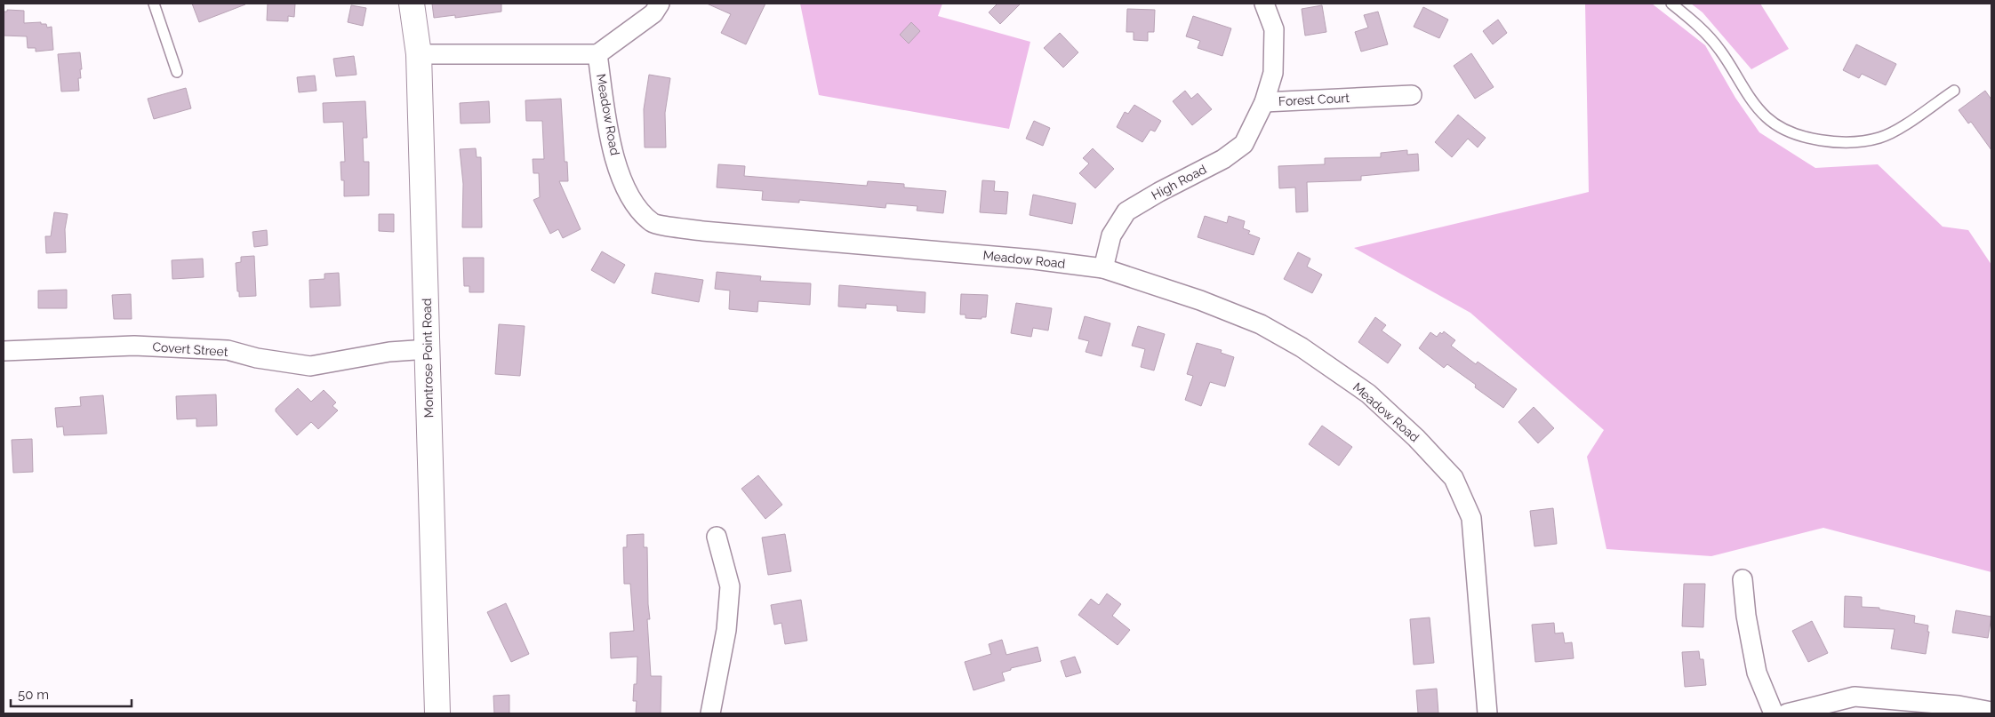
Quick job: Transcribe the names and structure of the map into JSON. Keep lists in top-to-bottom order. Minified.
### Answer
{"streets":{"street":["Forest Court","Meadow Road","High Road","Covert Street","Montrose Point Road"]},"crossings":[["Forest Court","High Road"],["Meadow Road","High Road"],["Covert Street","Montrose Point Road"]],"scale_bar":"50 m"}
